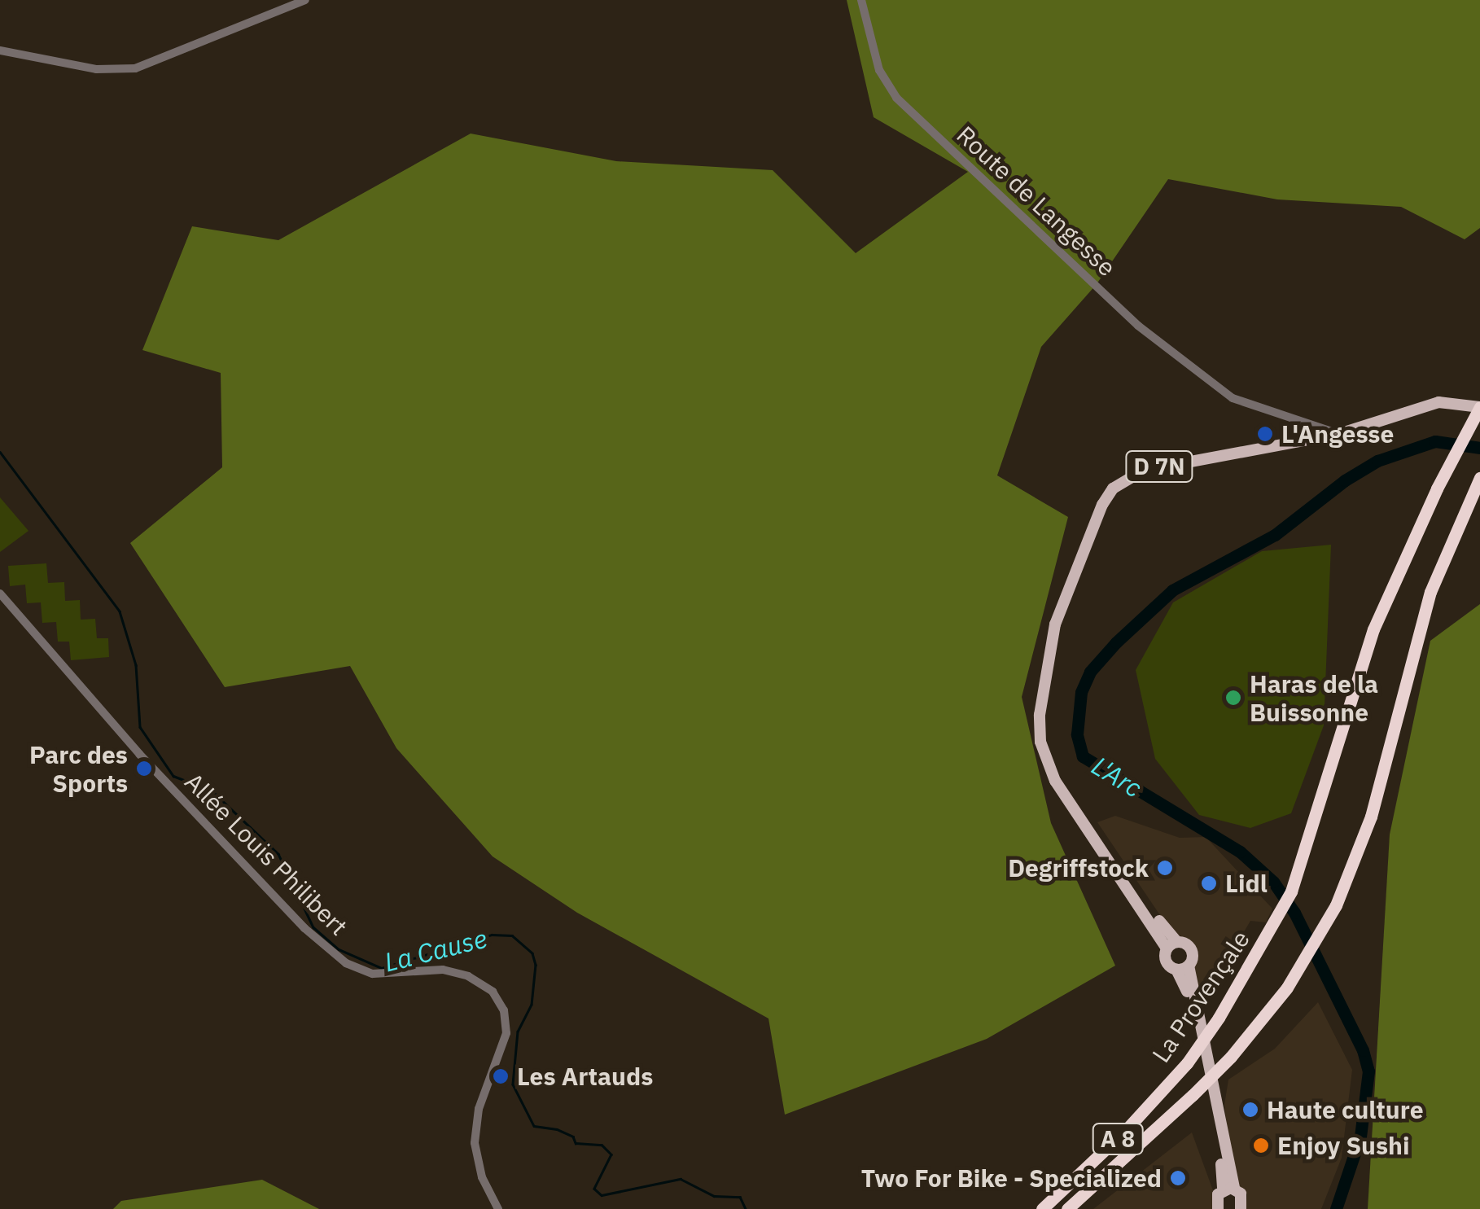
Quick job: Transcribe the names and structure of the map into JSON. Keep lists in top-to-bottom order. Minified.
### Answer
{"streets":{"highway":["La Provençale","A 8"],"main road":["D 7N"],"street":["Route de Langesse","Allée Louis Philibert"]},"crossings":[["Route de Langesse","D 7N"],["D 7N","La Provençale"]],"water":["L'Arc","La Cause"],"places":["L'Angesse","Haras de la Buissonne","Parc des Sports","Degriffstock","Lidl","Les Artauds","Haute culture","Enjoy Sushi","Two For Bike - Specialized"]}
